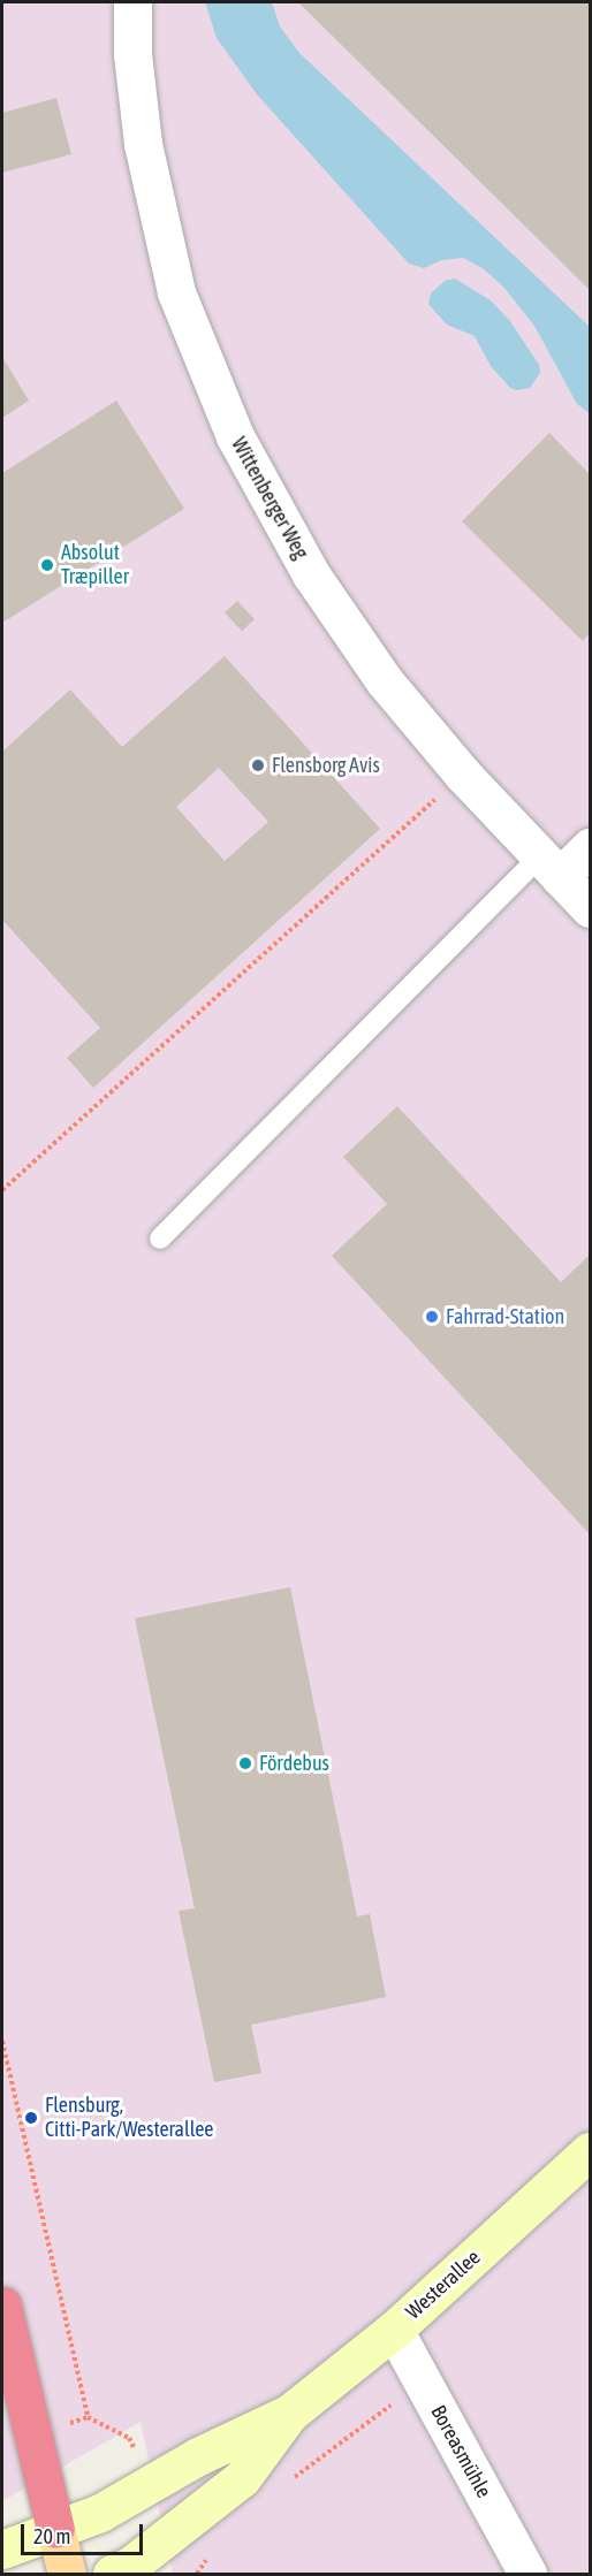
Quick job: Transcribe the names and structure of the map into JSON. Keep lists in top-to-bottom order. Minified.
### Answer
{"streets":{"street":["Wittenberger Weg","Westerallee","Boreasmühle"]},"crossings":[["Westerallee","Boreasmühle"]],"places":["Absolut Træpiller","Flensborg Avis","Fahrrad-Station","Fördebus","Flensburg, Citti-Park/Westerallee"],"scale_bar":"20 m"}
